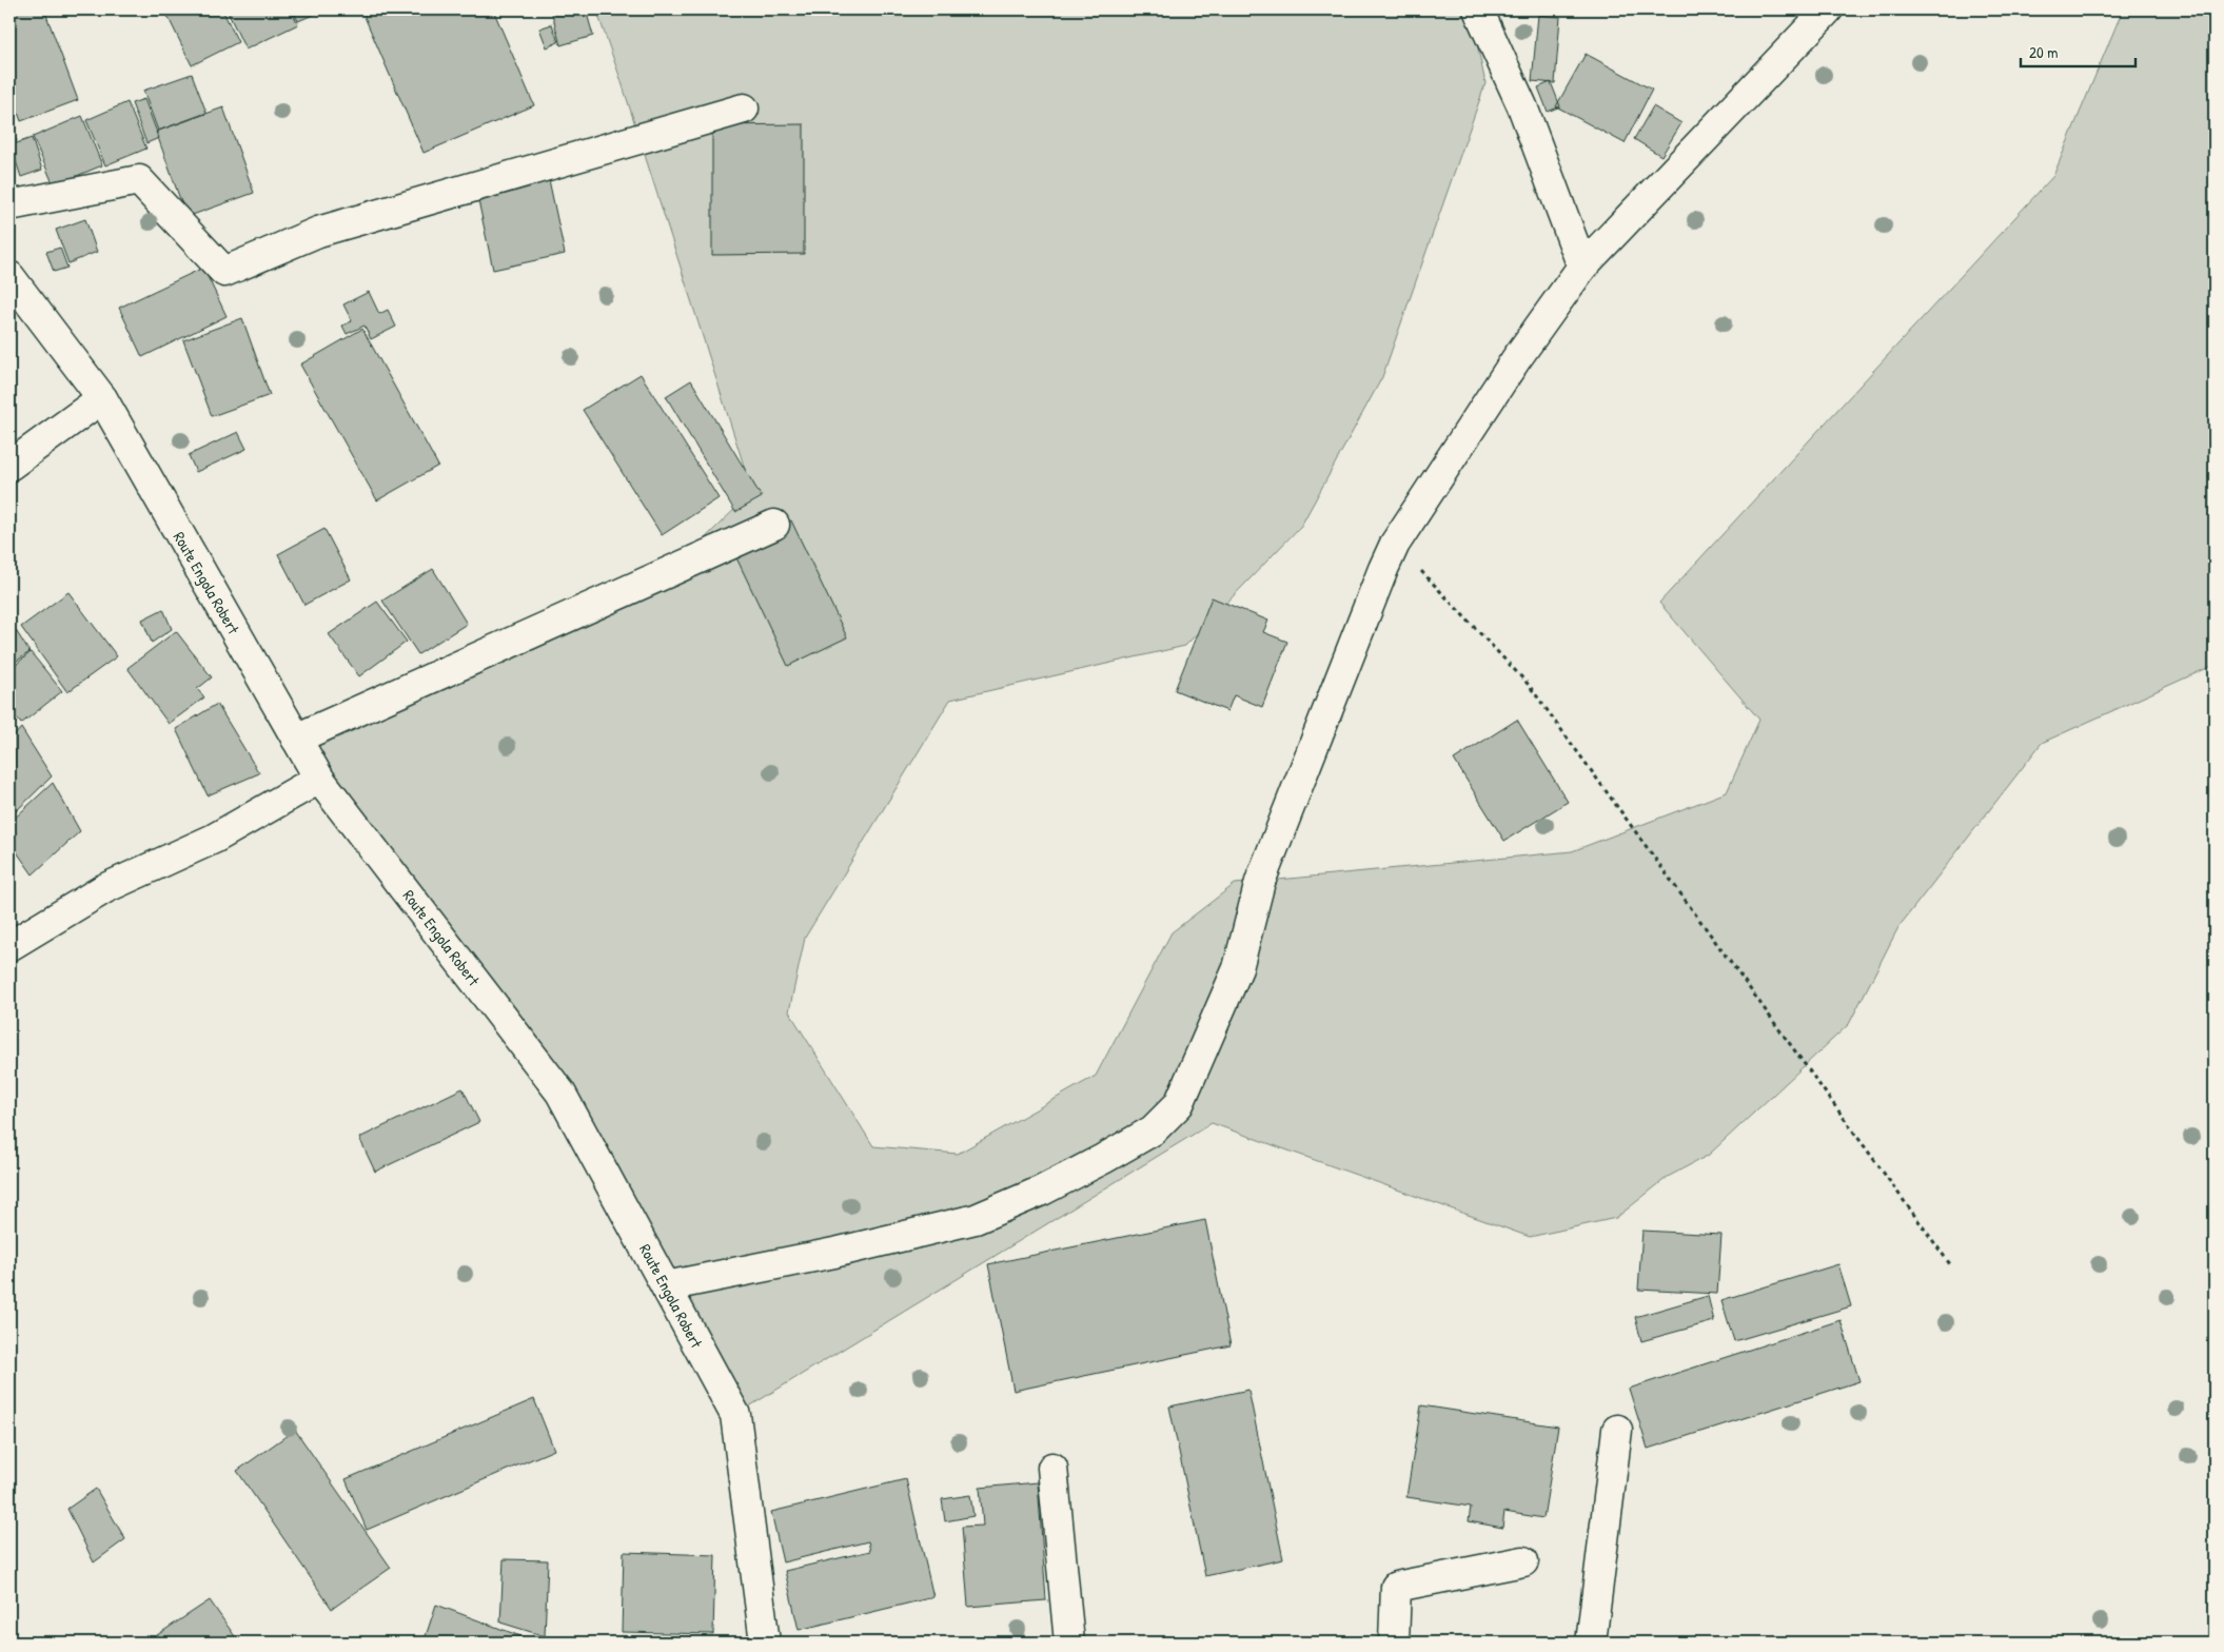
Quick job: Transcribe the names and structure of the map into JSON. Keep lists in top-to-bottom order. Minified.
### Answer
{"streets":{"street":["Route Engola Robert"]},"scale_bar":"20 m"}
